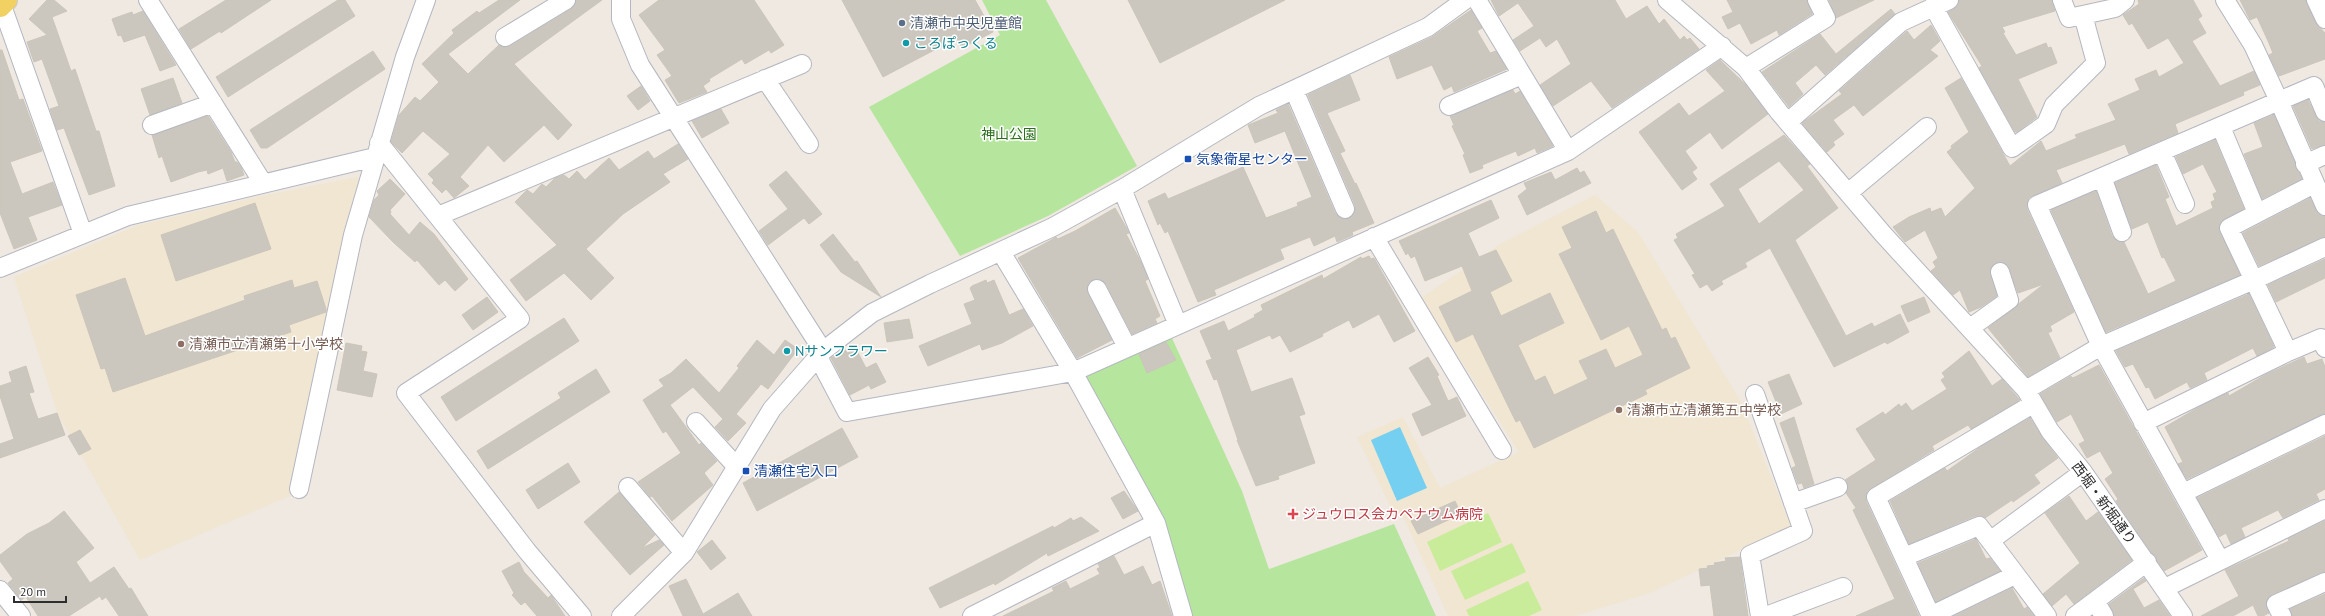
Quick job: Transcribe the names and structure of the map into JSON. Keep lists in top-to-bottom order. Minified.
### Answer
{"streets":{"street":["西堀・新堀通り"]},"parks":["神山公園"],"places":{"other":["清瀬市中央児童館","ころぽっくる","清瀬市立清瀬第十小学校","Nサンフラワー","清瀬市立清瀬第五中学校"],"transit":["気象衛星センター","清瀬住宅入口"],"health":["ジュウロス会カペナウム病院"]},"scale_bar":"20 m"}
